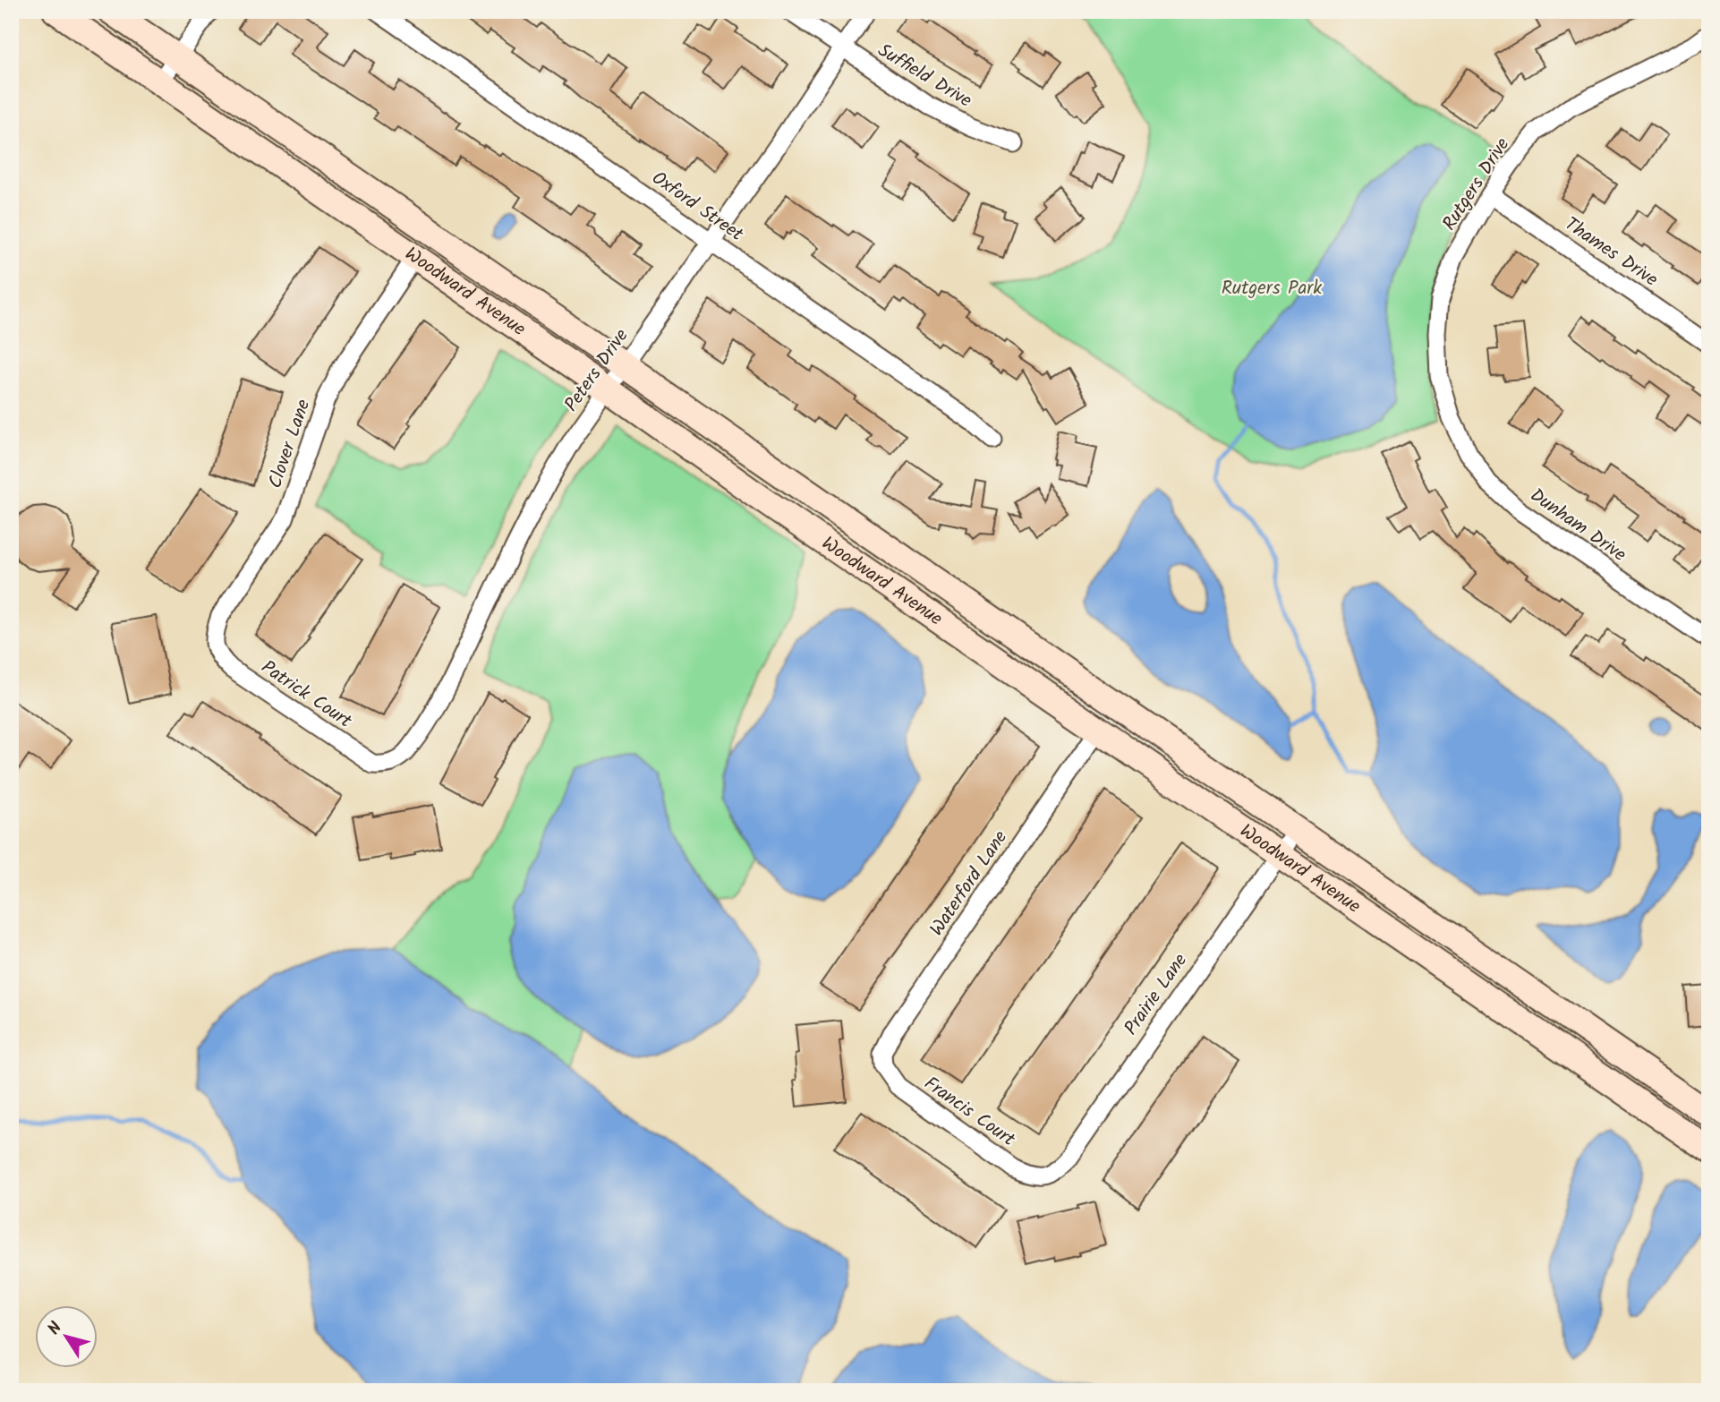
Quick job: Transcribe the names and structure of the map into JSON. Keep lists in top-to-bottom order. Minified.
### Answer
{"streets":{"street":["Suffield Drive","Rutgers Drive","Oxford Street","Thames Drive","Woodward Avenue","Peters Drive","Clover Lane","Dunham Drive","Patrick Court","Waterford Lane","Prairie Lane","Francis Court"]},"crossings":[["Suffield Drive","Peters Drive"],["Rutgers Drive","Thames Drive"],["Rutgers Drive","Dunham Drive"],["Oxford Street","Peters Drive"],["Woodward Avenue","Peters Drive"],["Woodward Avenue","Clover Lane"],["Woodward Avenue","Waterford Lane"],["Woodward Avenue","Prairie Lane"],["Peters Drive","Patrick Court"],["Clover Lane","Patrick Court"],["Waterford Lane","Francis Court"],["Prairie Lane","Francis Court"]],"parks":["Rutgers Park"],"north":"top left"}
